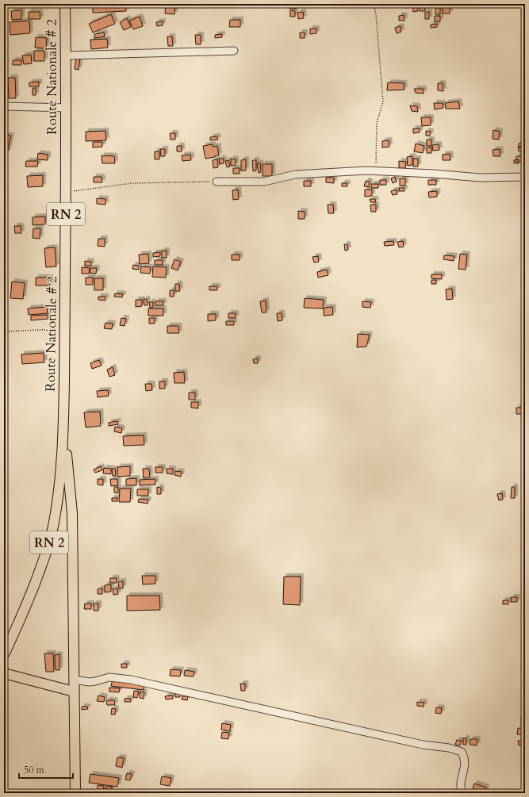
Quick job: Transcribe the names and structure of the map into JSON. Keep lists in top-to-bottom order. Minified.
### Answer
{"streets":{"main road":["Route Nationale # 2","RN 2"]},"scale_bar":"50 m"}
